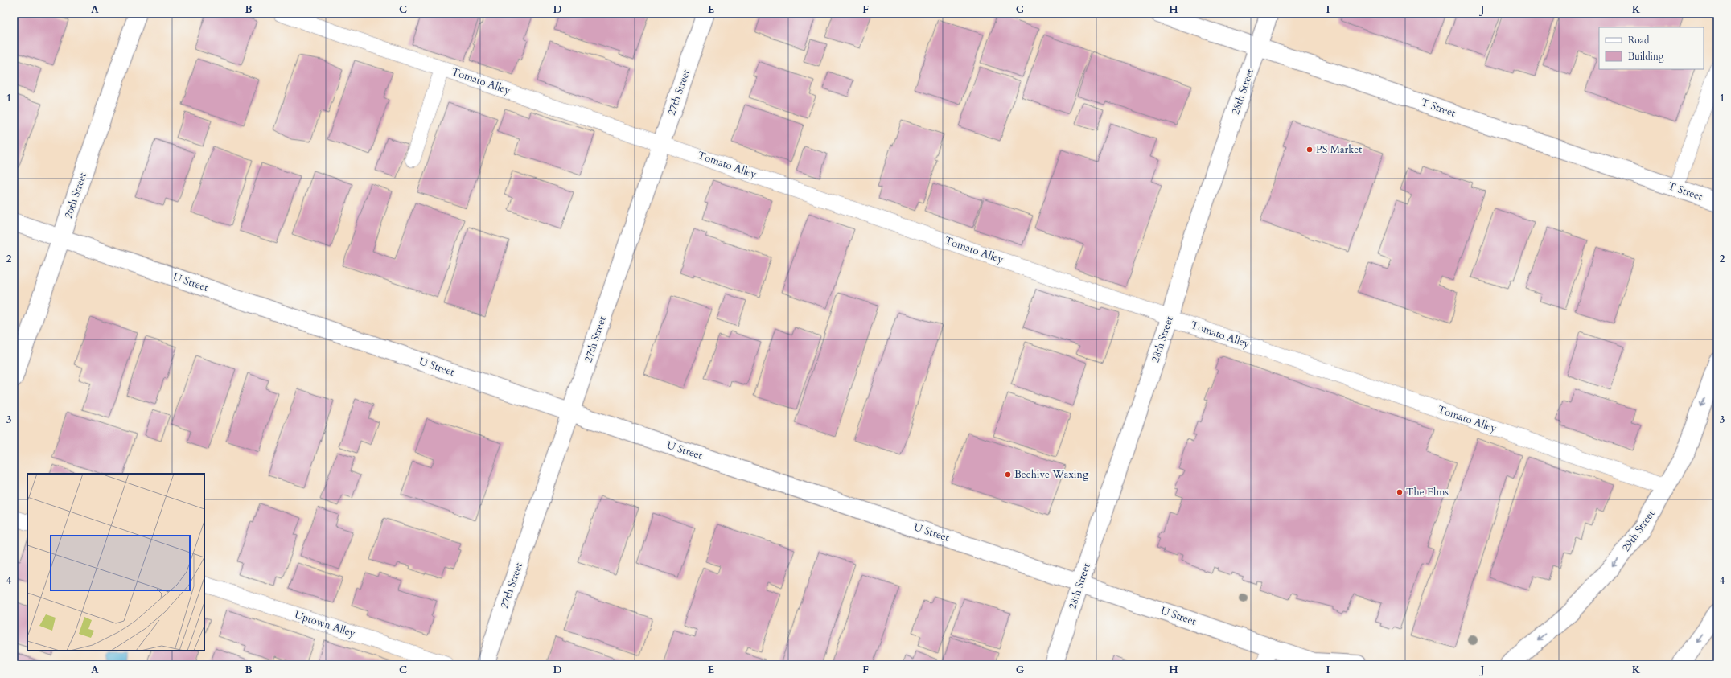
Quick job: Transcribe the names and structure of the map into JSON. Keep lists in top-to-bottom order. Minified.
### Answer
{"streets":{"main road":["28th Street","27th Street","T Street","26th Street","U Street","29th Street"],"lane":["Tomato Alley","Uptown Alley"]},"crossings":[["Tomato Alley","28th Street"],["Tomato Alley","27th Street"],["Tomato Alley","29th Street"],["28th Street","T Street"],["28th Street","U Street"],["27th Street","U Street"],["26th Street","U Street"]],"one_way":["29th Street"],"places":["PS Market","Beehive Waxing","The Elms"],"legend":["Road","Building"],"grid":{"columns":["A","B","C","D","E","F","G","H","I","J","K"],"rows":["1","2","3","4"]}}
